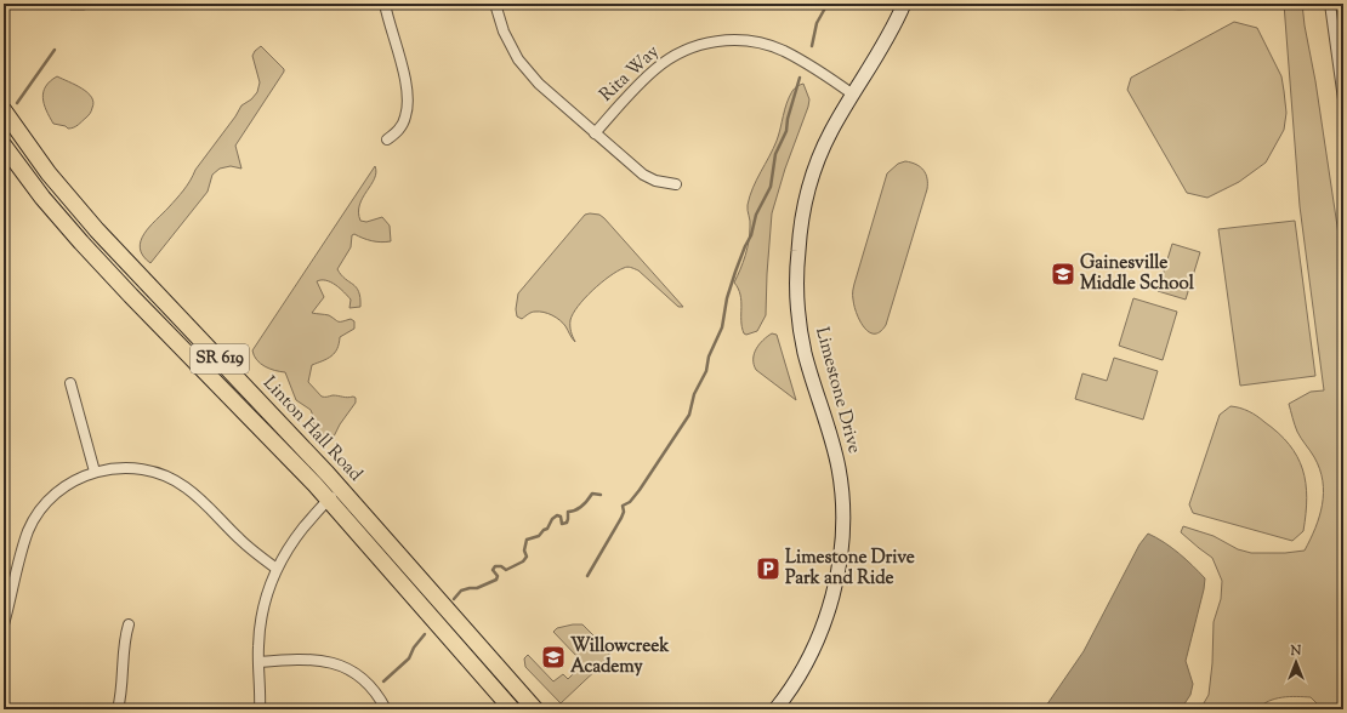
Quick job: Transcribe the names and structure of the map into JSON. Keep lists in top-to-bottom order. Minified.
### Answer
{"streets":{"main road":["SR 619","Linton Hall Road"],"street":["Rita Way","Limestone Drive"]},"crossings":[["Rita Way","Limestone Drive"]],"places":{"school or university":["Gainesville Middle School","Willowcreek Academy"],"parking":["Limestone Drive Park and Ride"]},"north":"top"}
